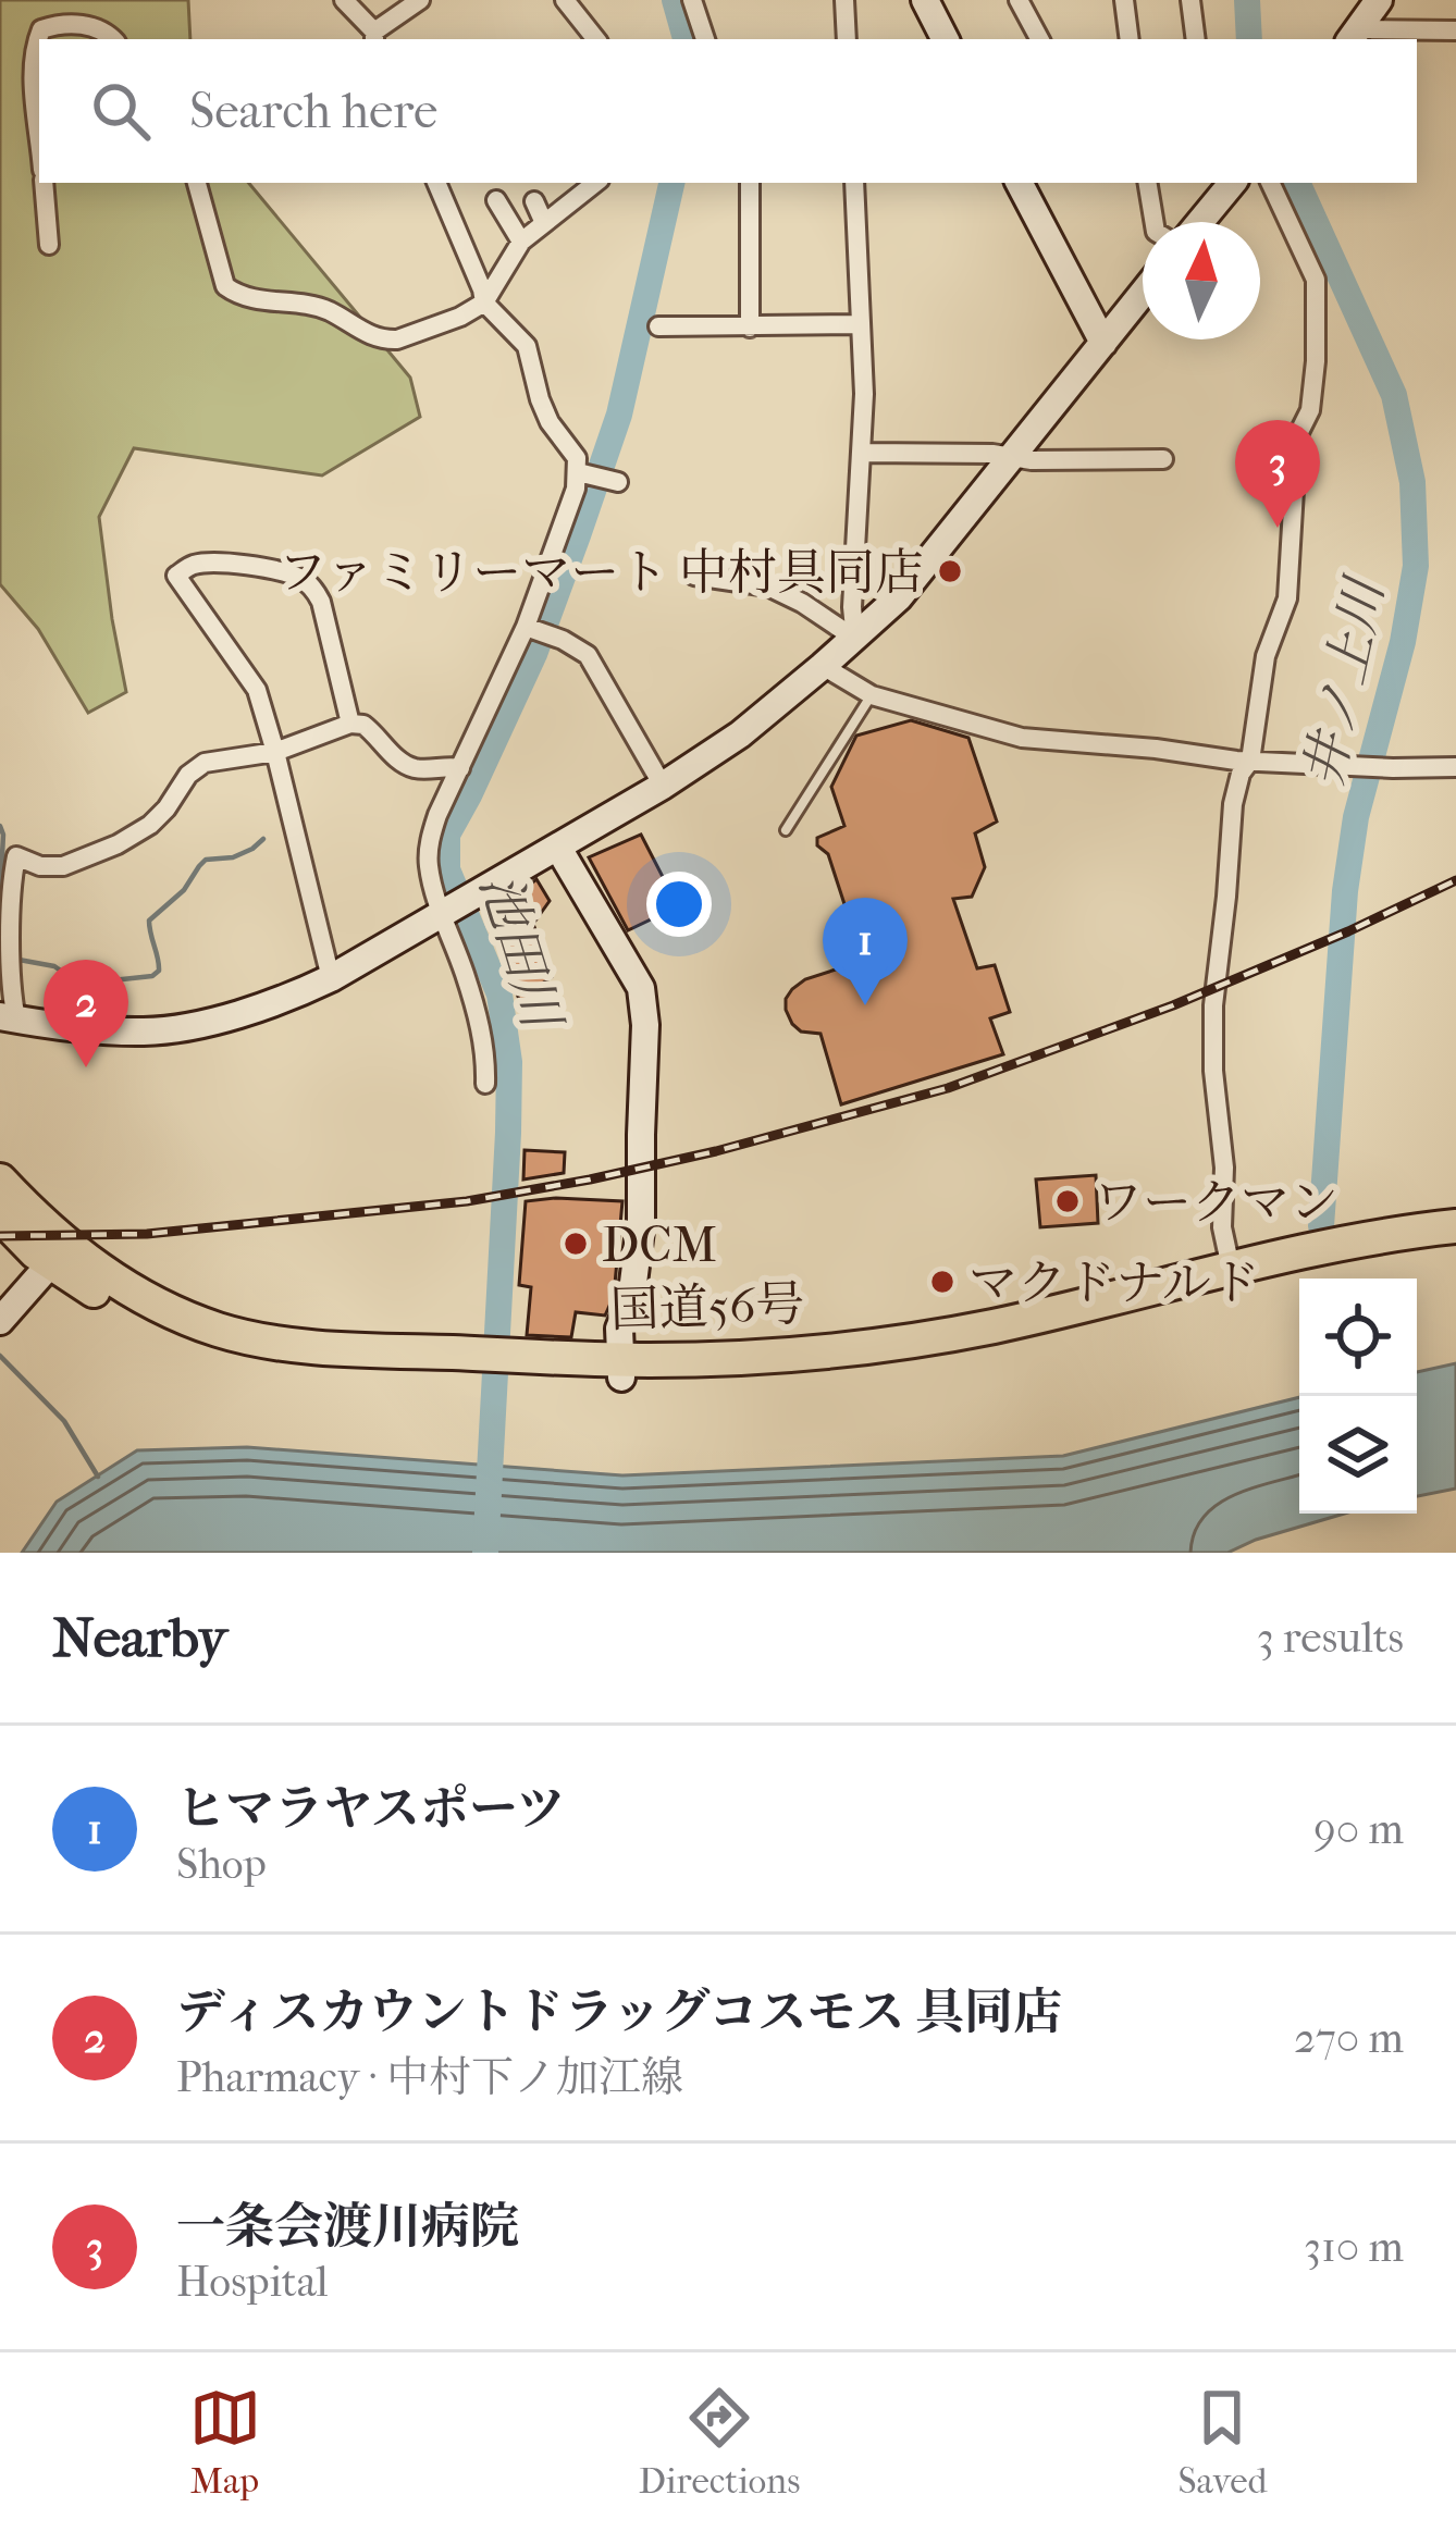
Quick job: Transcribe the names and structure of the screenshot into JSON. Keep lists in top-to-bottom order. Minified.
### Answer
{"streets":{"highway":["国道56号"]},"water":["井ノ上川","池田川"],"places":["ファミリーマート 中村具同店","ワークマン","DCM","マクドナルド"],"north":"top","page":{"search":"Search here","pins":["3","1","2"],"heading":["Nearby","3 results"],"list":[{"mark":"1","name":"ヒマラヤスポーツ","note":"Shop","value":"90 m"},{"mark":"2","name":"ディスカウントドラッグコスモス 具同店","note":"Pharmacy · 中村下ノ加江線","value":"270 m"},{"mark":"3","name":"一条会渡川病院","note":"Hospital","value":"310 m"}],"nav":["Map","Directions","Saved"]}}
